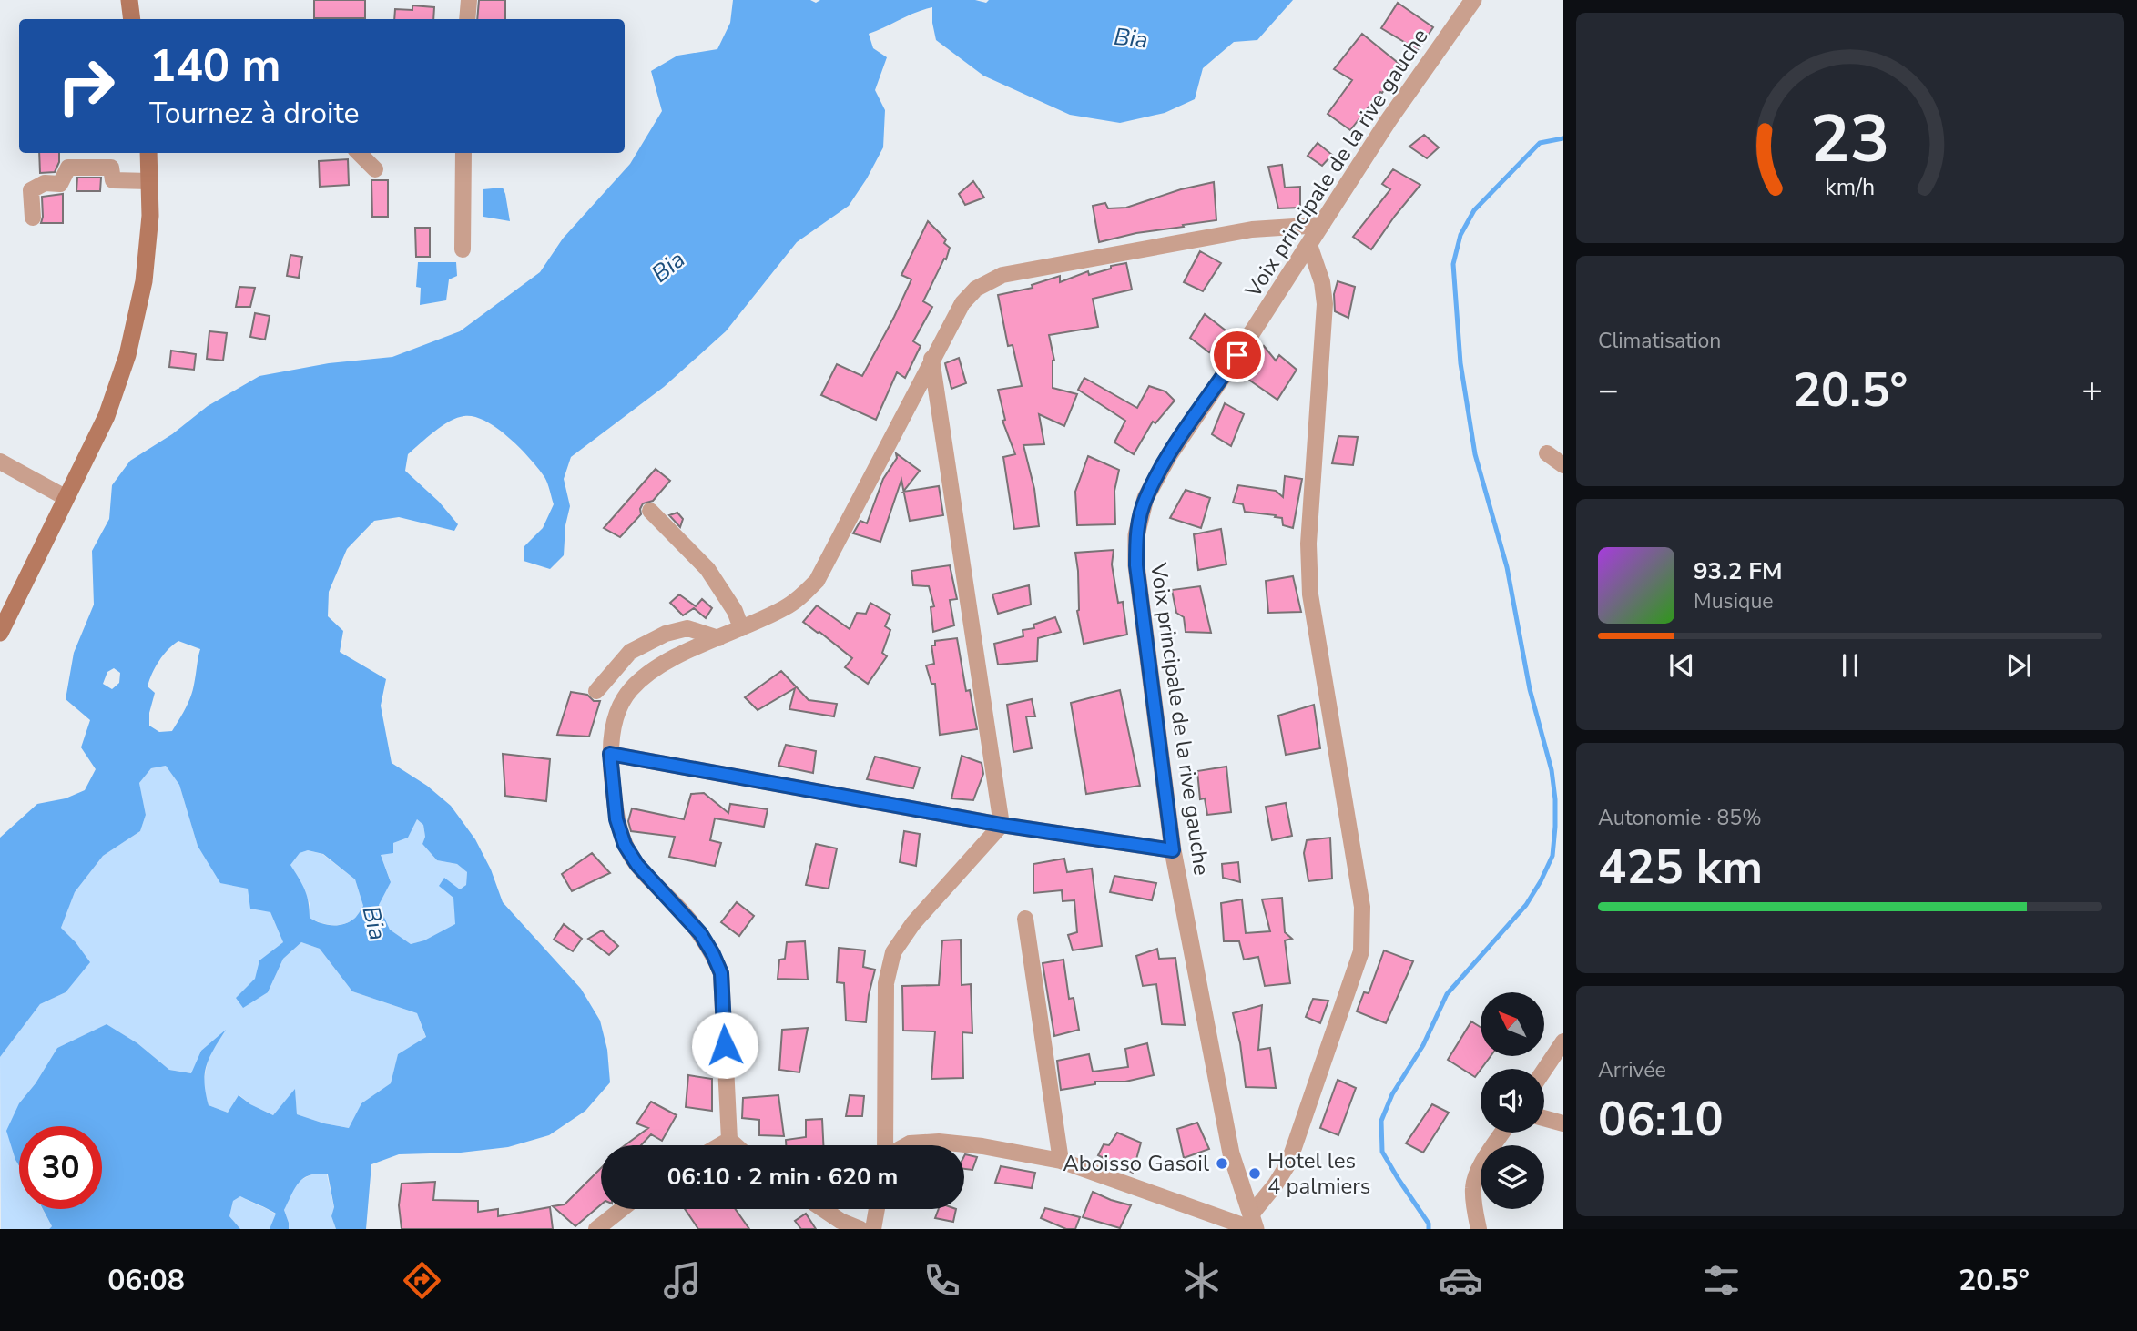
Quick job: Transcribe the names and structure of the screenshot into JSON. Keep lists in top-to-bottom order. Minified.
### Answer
{"streets":{"street":["Voix principale de la rive gauche"]},"water":["Bia"],"places":["Aboisso Gasoil","Hotel les 4 palmiers"],"north":"top left","page":{"turn":["140 m","Tournez à droite"],"tile":["Climatisation",["Autonomie · 85%","425 km"],["Arrivée","06:10"]],"heat":["−","20.5°","+"],"song":["93.2 FM","Musique"],"limit":"30","trip":"06:10 · 2 min · 620 m","tabs":["06:08","20.5°"],"gauge":["23","km/h"]}}
